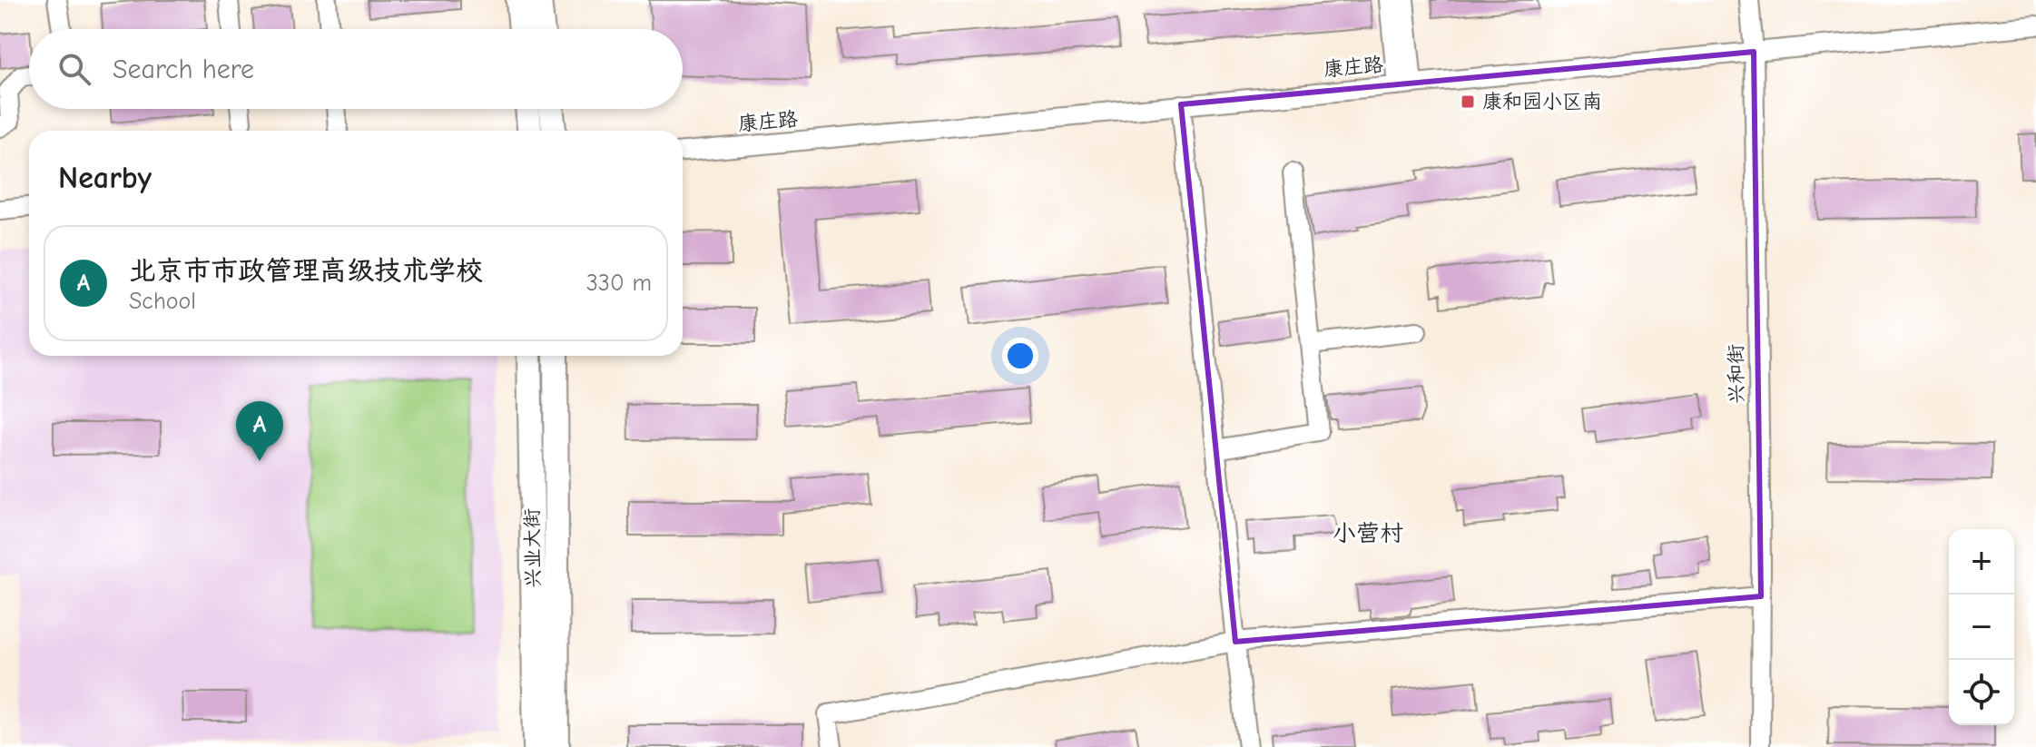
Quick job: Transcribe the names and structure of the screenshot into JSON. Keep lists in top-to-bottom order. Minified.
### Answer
{"streets":{"main road":["兴业大街"],"street":["康庄路","兴和街"]},"crossings":[["康庄路","兴和街"]],"districts":["小营村"],"places":{"transit":["康和园小区南"]},"page":{"search":"Search here","heading":"Nearby","list":[{"mark":"A","name":"北京市市政管理高级技术学校","note":"School","value":"330 m"}],"pins":"A","map_buttons":["+","−"]}}
